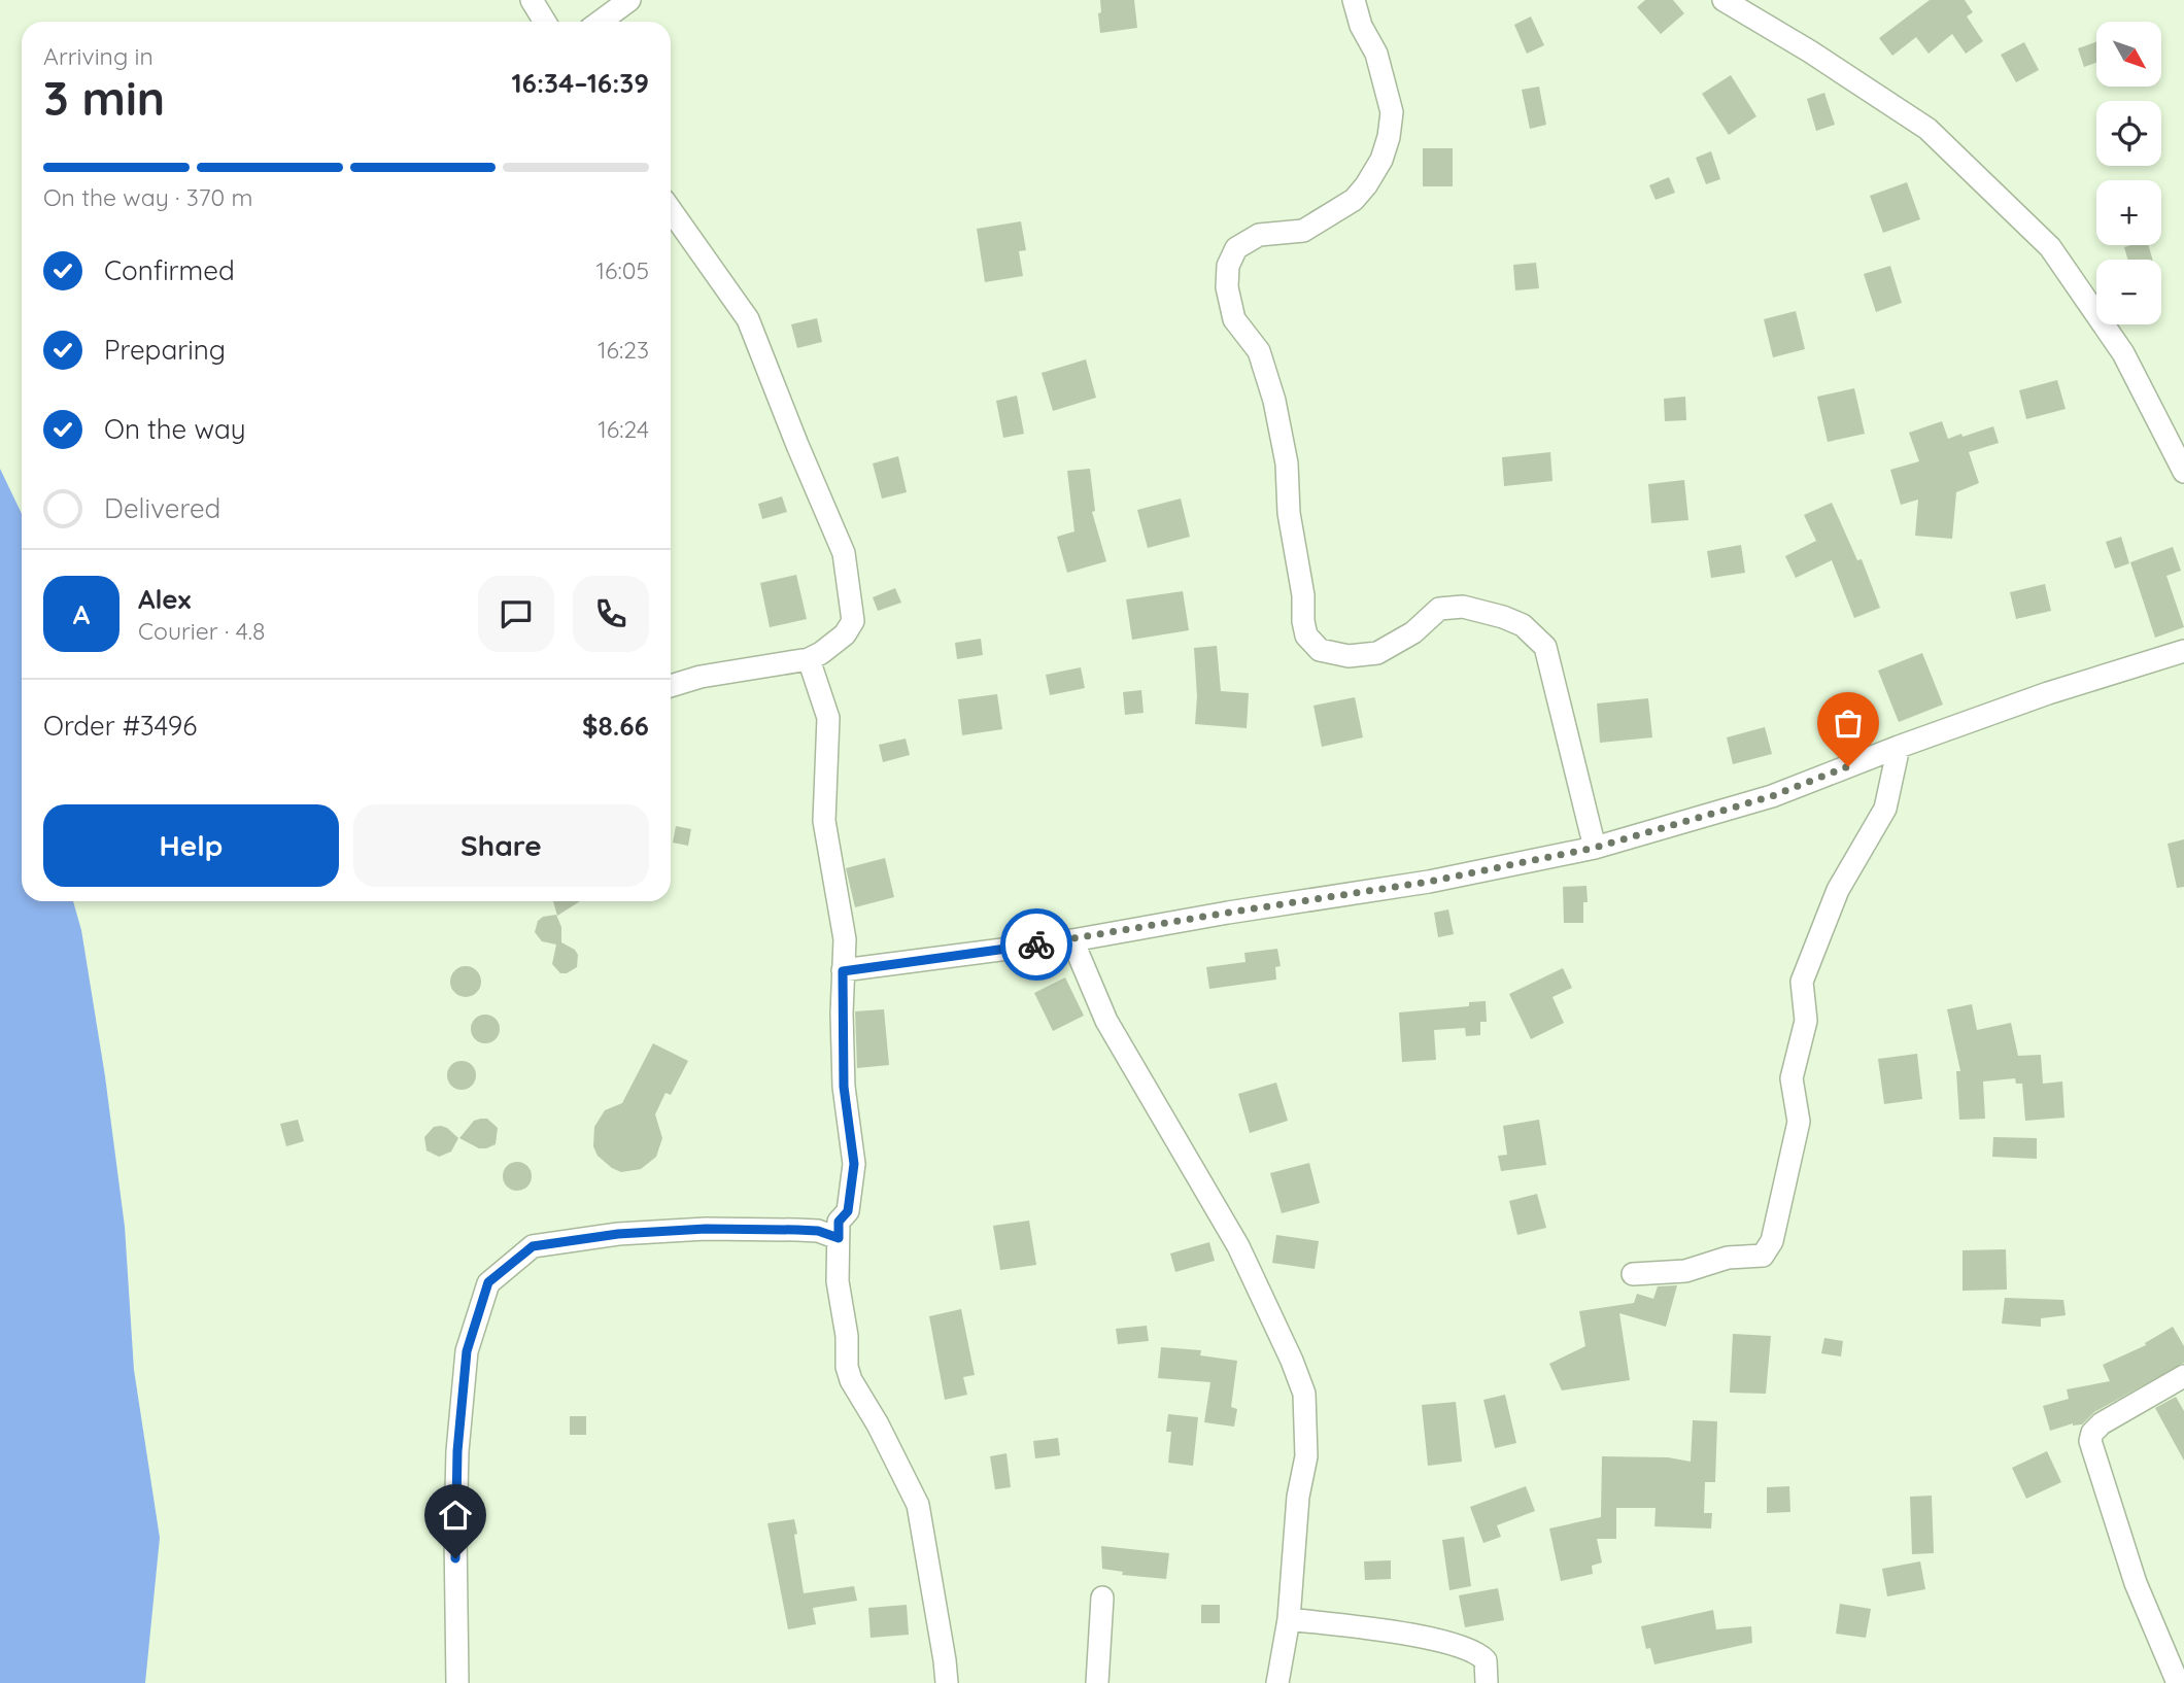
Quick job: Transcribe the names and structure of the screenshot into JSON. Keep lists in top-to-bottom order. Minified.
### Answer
{"north":"bottom right","page":{"map_buttons":["+","−"],"heading":["3 min","Arriving in","16:34–16:39"],"panel":["Alex","Courier · 4.8","Order #3496","$8.66"],"bar":"On the way · 370 m","list":[["Confirmed","16:05"],["Preparing","16:23"],["On the way","16:24"],"Delivered"],"round":"A","buttons":["Help","Share"]}}
